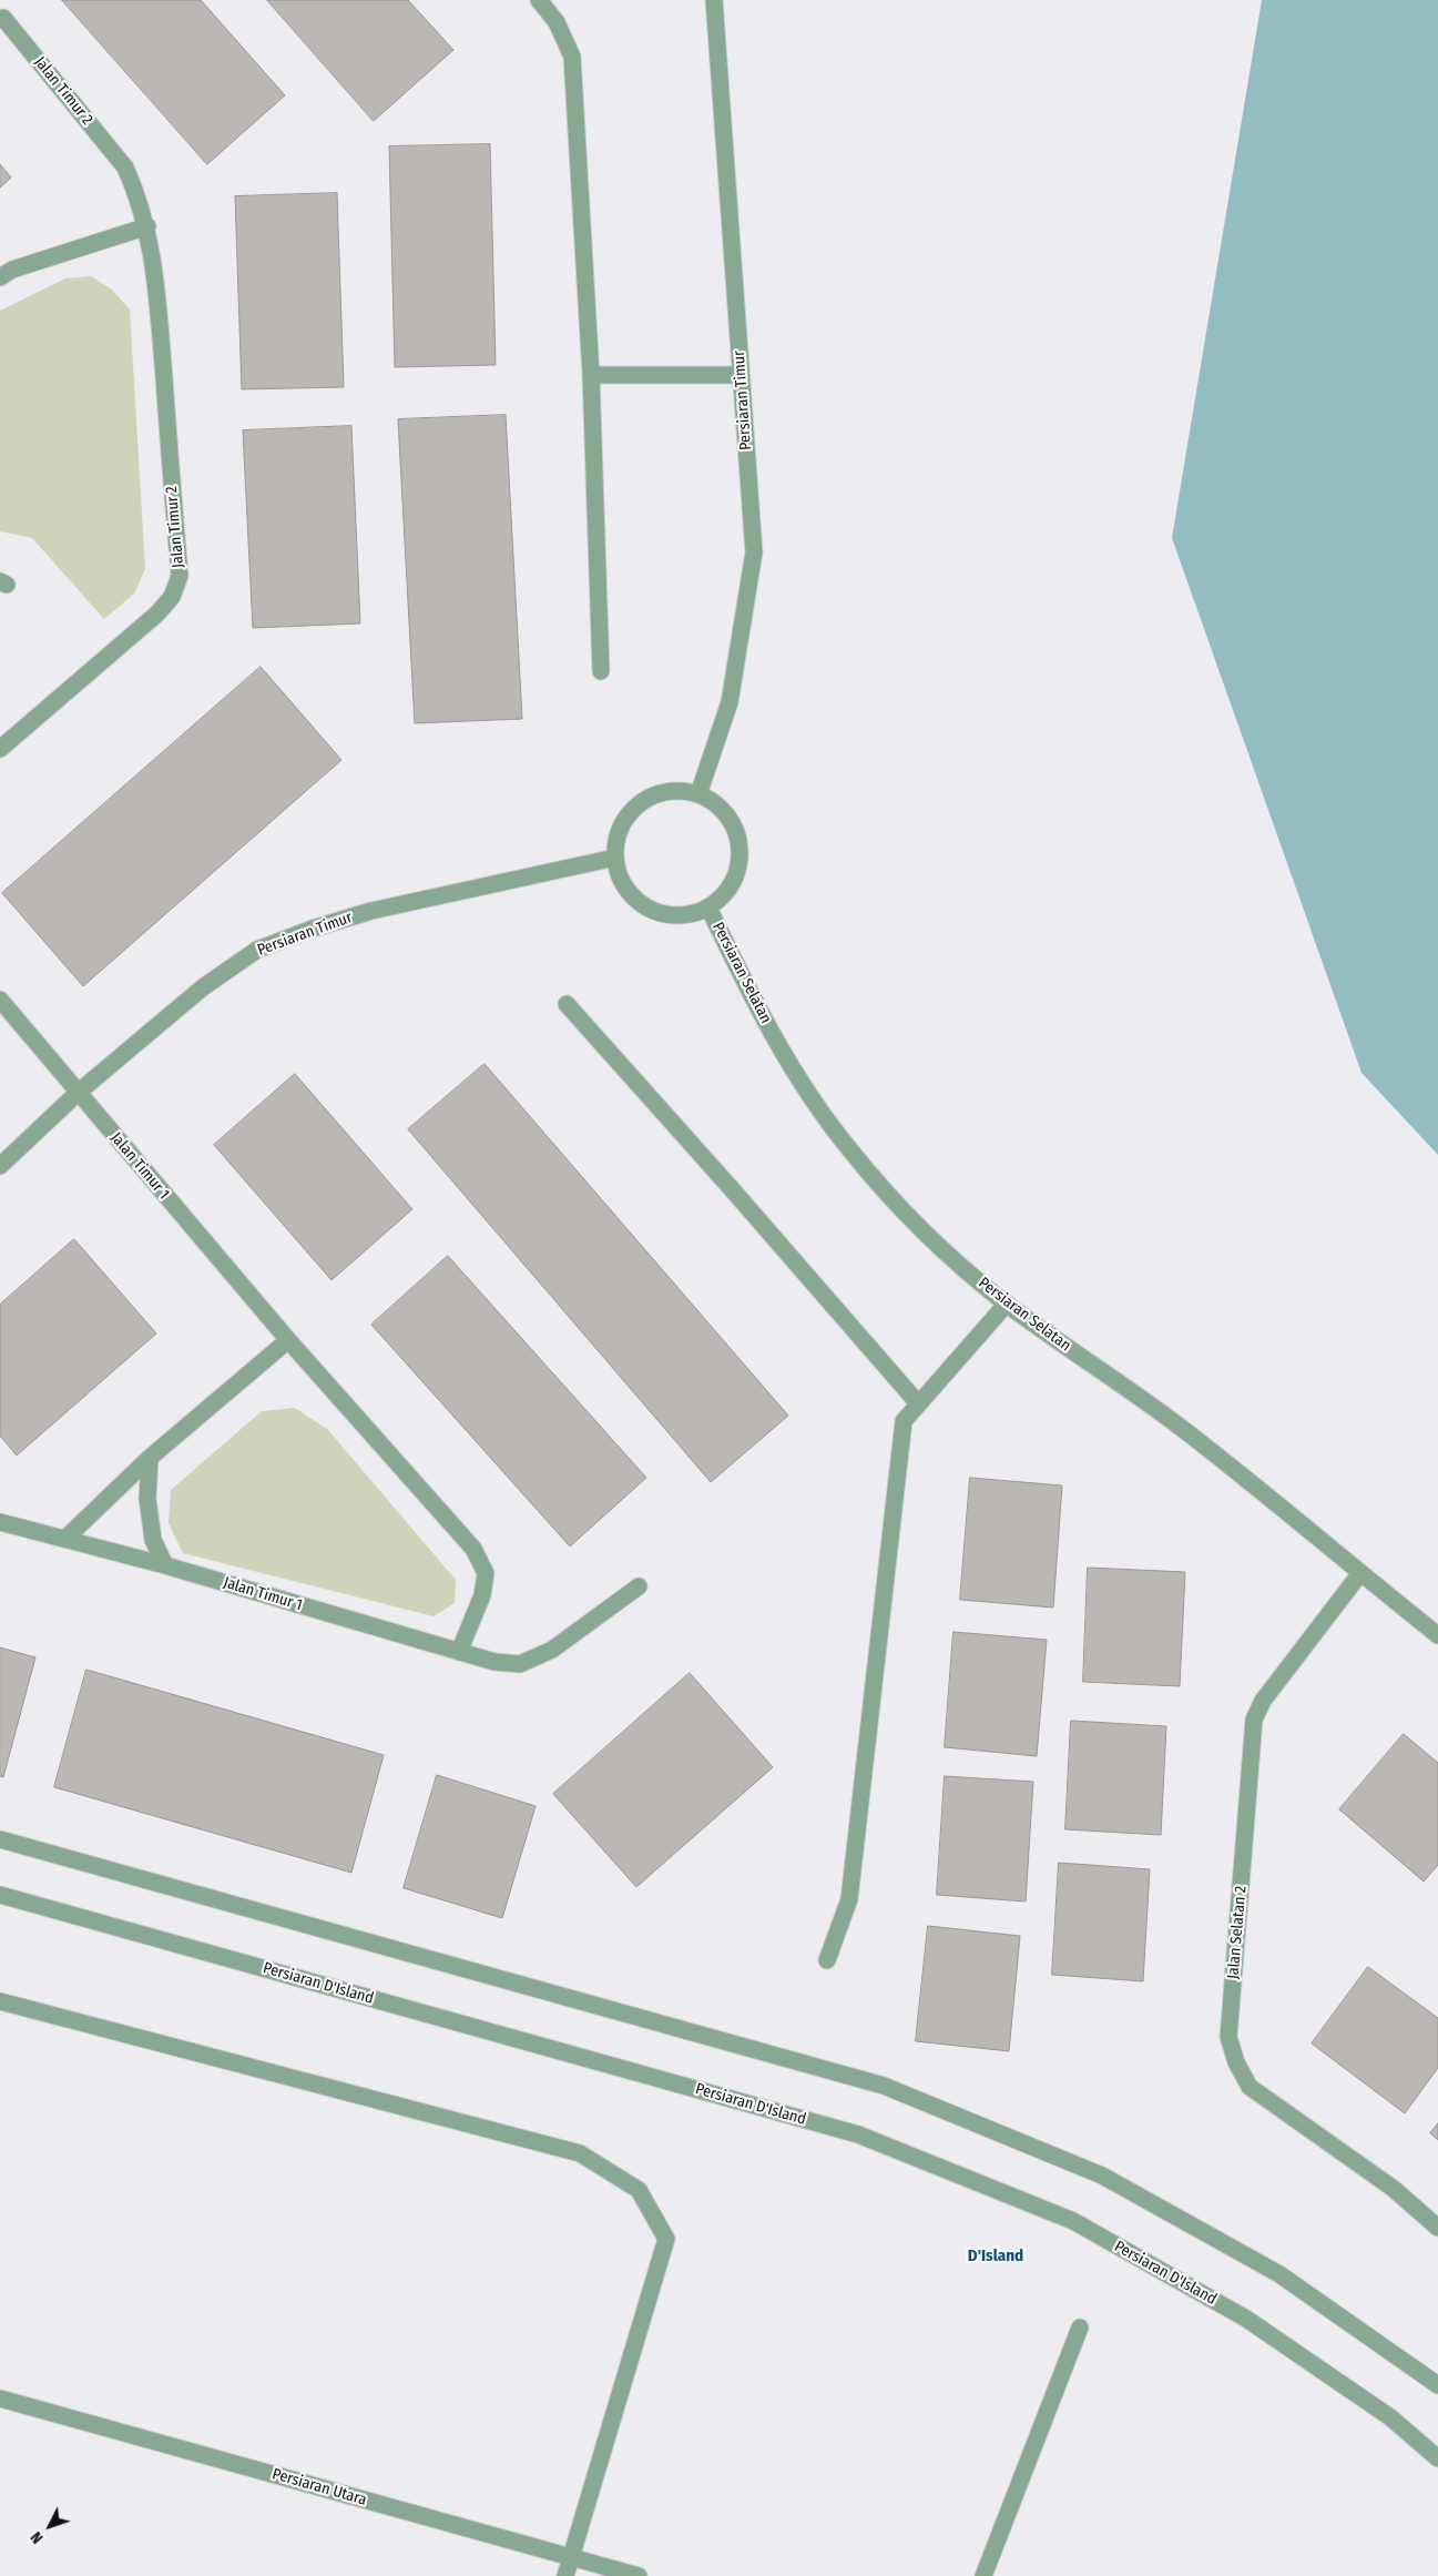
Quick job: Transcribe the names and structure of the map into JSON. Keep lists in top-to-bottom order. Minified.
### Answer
{"streets":{"street":["Jalan Timur 2","Persiaran Timur","Persiaran Selatan","Jalan Timur 1","Jalan Selatan 2","Persiaran D'Island","Persiaran Utara"]},"crossings":[["Persiaran Timur","Persiaran Selatan"],["Persiaran Timur","Jalan Timur 1"],["Persiaran Selatan","Jalan Selatan 2"]],"districts":["D'Island"],"north":"bottom left"}
